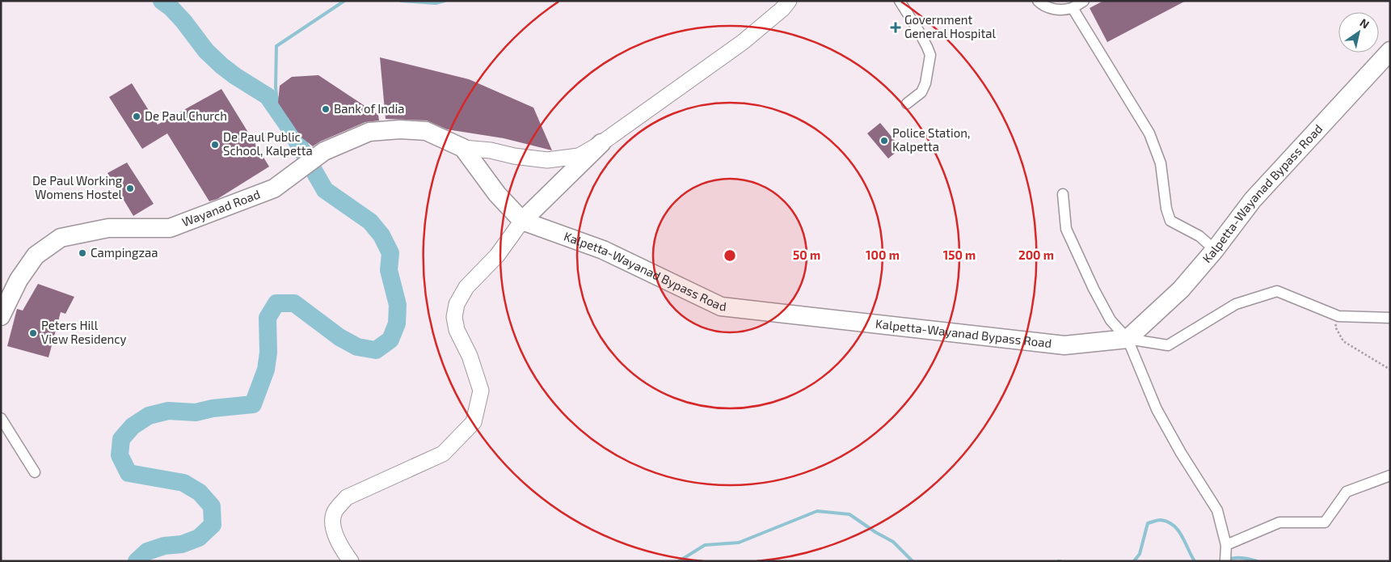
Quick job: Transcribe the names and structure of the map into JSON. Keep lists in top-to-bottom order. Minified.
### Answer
{"streets":{"highway":["Kalpetta-Wayanad Bypass Road","Wayanad Road"]},"crossings":[["Kalpetta-Wayanad Bypass Road","Wayanad Road"]],"places":{"health":["Government General Hospital"],"other":["Bank of India","De Paul Church","Police Station, Kalpetta","De Paul Public School, Kalpetta","De Paul Working Womens Hostel","Campingzaa","Peters Hill View Residency"]},"north":"top right","rings":["50 m","100 m","150 m","200 m"]}
